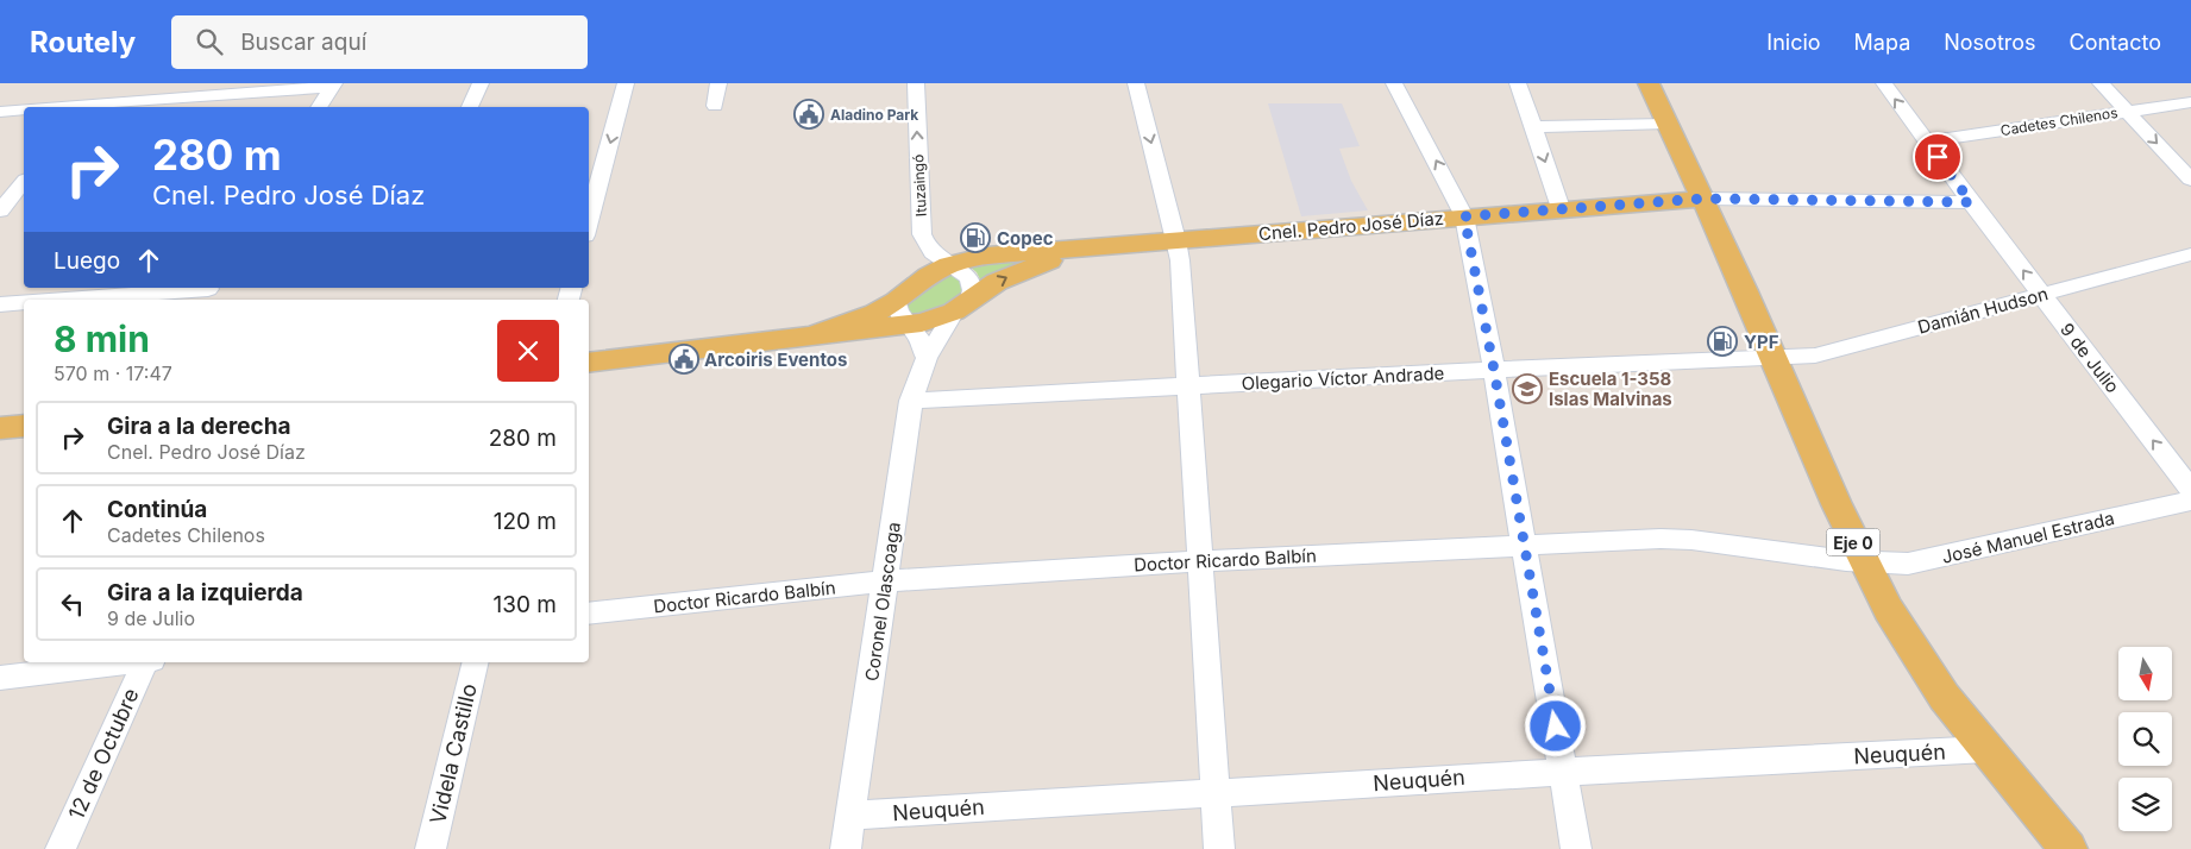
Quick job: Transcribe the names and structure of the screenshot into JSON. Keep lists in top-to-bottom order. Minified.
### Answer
{"streets":{"main road":["Cnel. Pedro José Díaz","Eje 0"],"street":["Cadetes Chilenos","Ituzaingó","Damián Hudson","9 de Julio","Olegario Víctor Andrade","José Manuel Estrada","Doctor Ricardo Balbín","Coronel Olascoaga","12 de Octubre","Videla Castillo","Neuquén"]},"crossings":[["Cadetes Chilenos","9 de Julio"],["Ituzaingó","Cnel. Pedro José Díaz"],["Ituzaingó","Coronel Olascoaga"],["Cnel. Pedro José Díaz","Eje 0"],["Cnel. Pedro José Díaz","Coronel Olascoaga"],["Damián Hudson","9 de Julio"],["Damián Hudson","Olegario Víctor Andrade"],["Damián Hudson","Eje 0"],["Olegario Víctor Andrade","Eje 0"],["Olegario Víctor Andrade","Coronel Olascoaga"],["José Manuel Estrada","Eje 0"],["José Manuel Estrada","Doctor Ricardo Balbín"],["Eje 0","Doctor Ricardo Balbín"],["Eje 0","Neuquén"],["Doctor Ricardo Balbín","Coronel Olascoaga"],["Coronel Olascoaga","Neuquén"]],"one_way":["Ituzaingó","9 de Julio"],"places":{"public building":["Aladino Park","Arcoiris Eventos"],"fuel station":["Copec","YPF"],"school or university":["Escuela 1-358 Islas Malvinas"]},"north":"bottom","page":{"header":"Routely","search":"Buscar aquí","nav":["Inicio","Mapa","Nosotros","Contacto"],"turn":["280 m","Cnel. Pedro José Díaz"],"then":"Luego","heading":["8 min","570 m · 17:47"],"list":[{"name":"Gira a la derecha","note":"Cnel. Pedro José Díaz","value":"280 m"},{"name":"Continúa","note":"Cadetes Chilenos","value":"120 m"},{"name":"Gira a la izquierda","note":"9 de Julio","value":"130 m"}]}}
